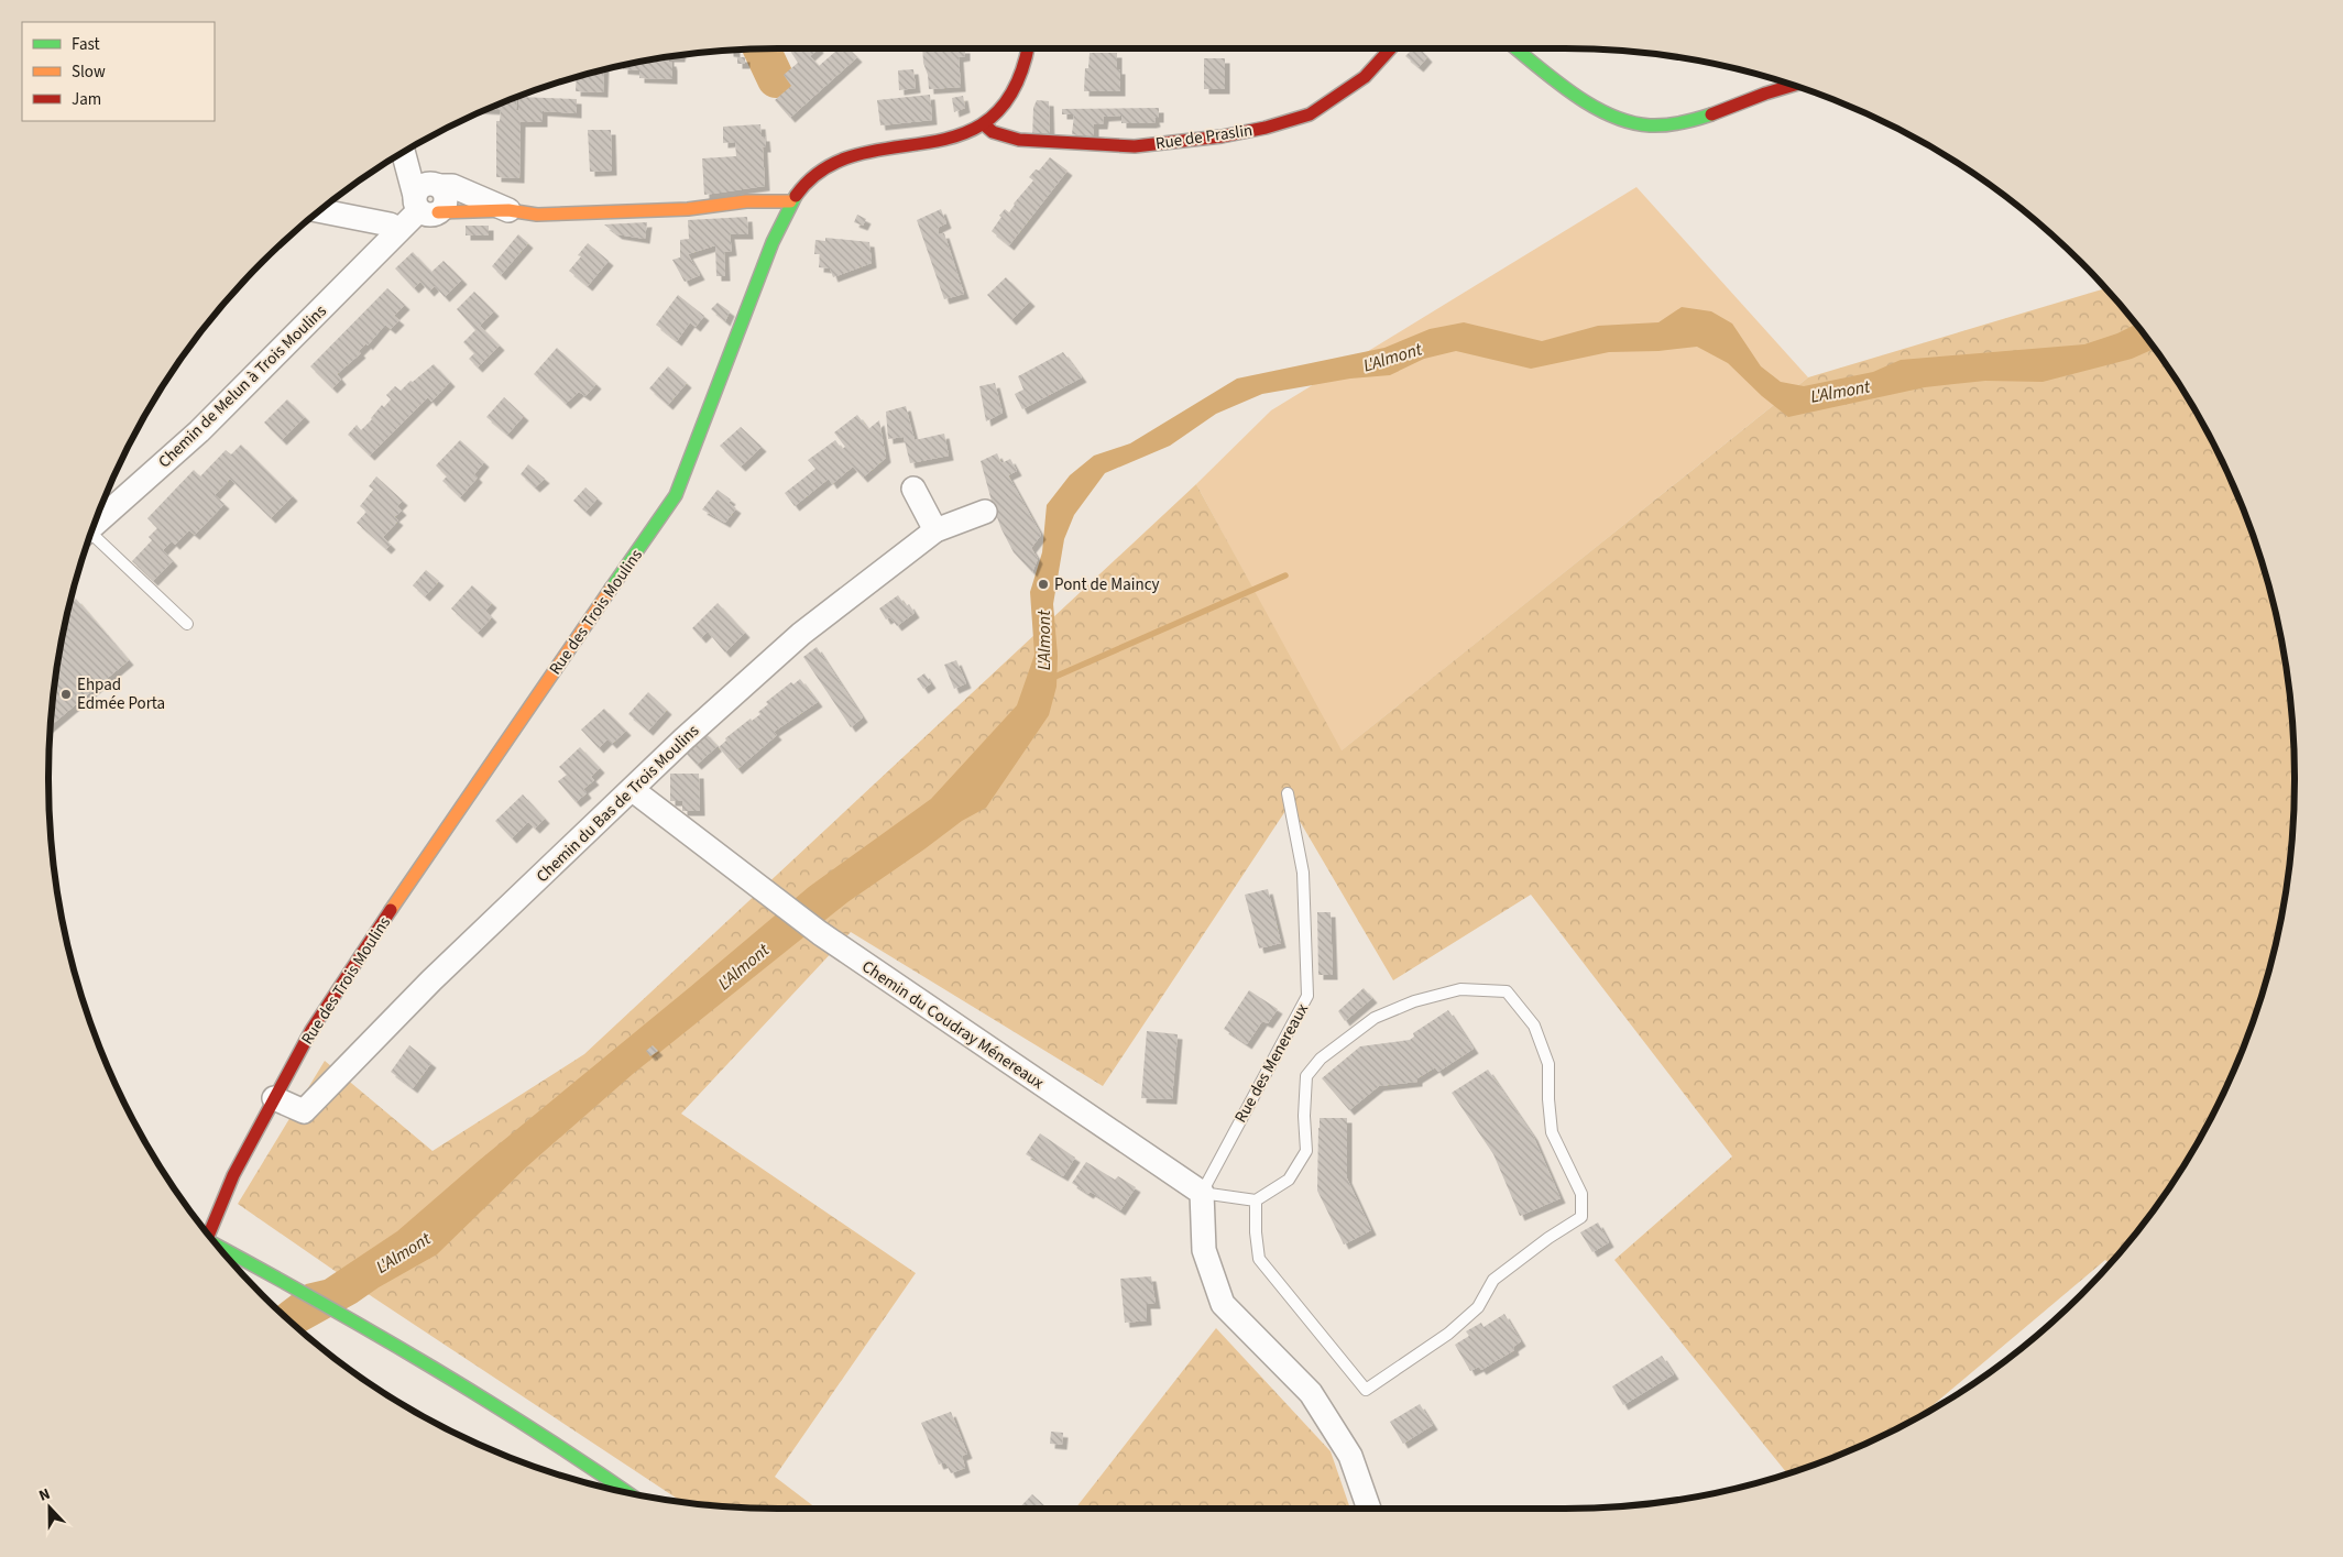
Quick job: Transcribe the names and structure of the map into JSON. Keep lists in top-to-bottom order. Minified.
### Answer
{"streets":{"street":["Rue de Praslin","Chemin de Melun à Trois Moulins","Rue des Trois Moulins","Chemin du Bas de Trois Moulins","Chemin du Coudray Ménereaux"],"lane":["Rue des Menereaux"]},"crossings":[["Rue de Praslin","Rue des Trois Moulins"],["Rue des Trois Moulins","Chemin du Bas de Trois Moulins"],["Chemin du Bas de Trois Moulins","Chemin du Coudray Ménereaux"],["Chemin du Coudray Ménereaux","Rue des Menereaux"]],"water":["L'Almont"],"places":["Pont de Maincy","Ehpad Edmée Porta"],"legend":["Fast","Slow","Jam"],"north":"top"}
